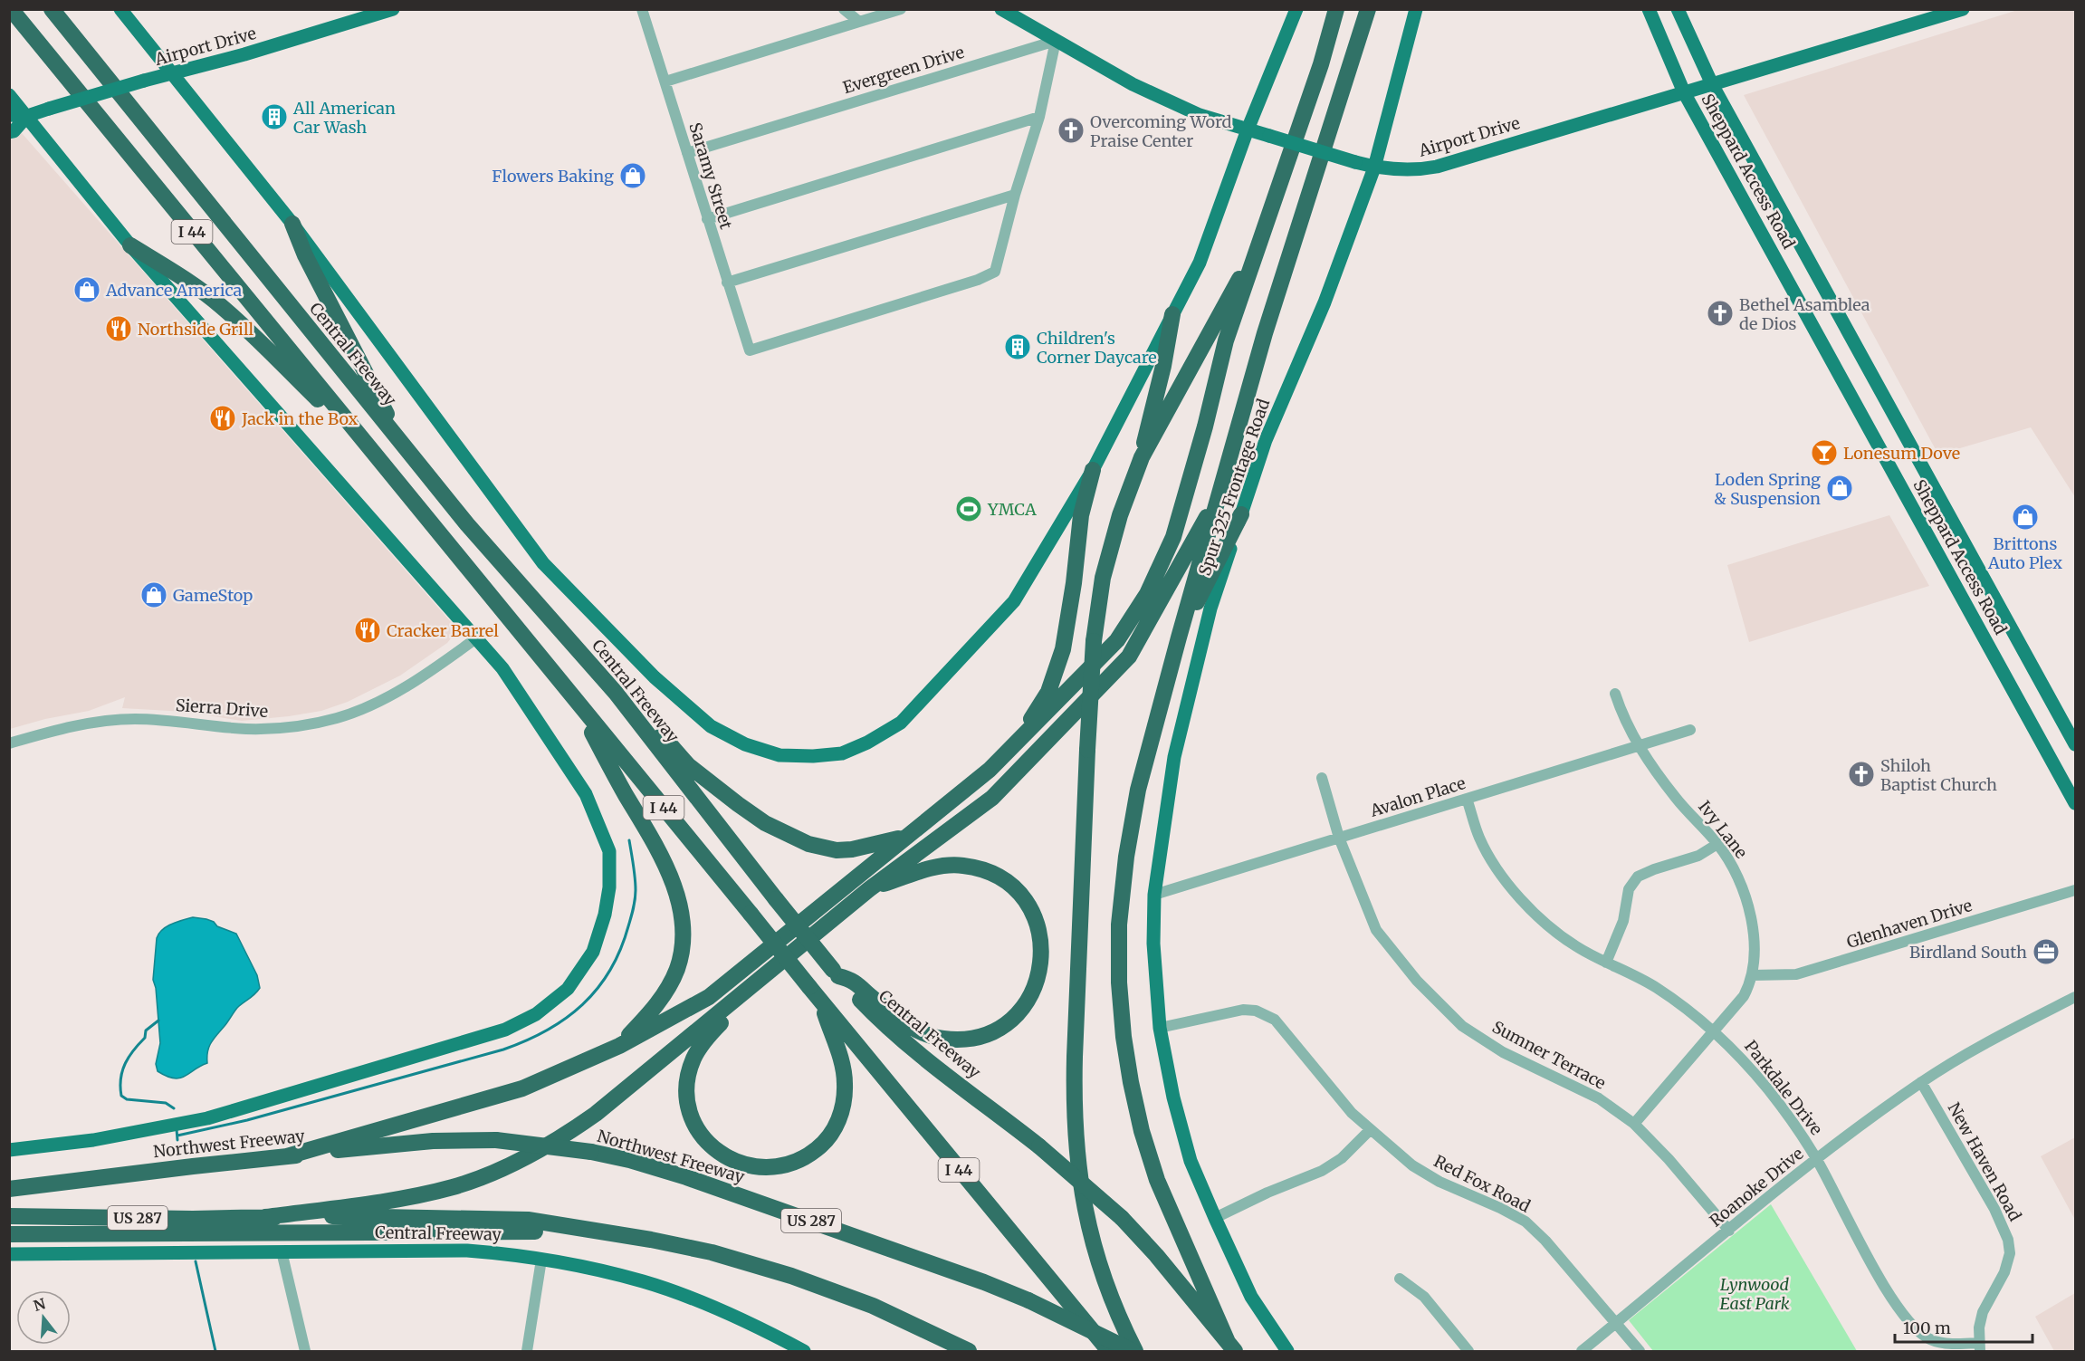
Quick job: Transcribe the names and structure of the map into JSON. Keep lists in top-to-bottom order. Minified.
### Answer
{"streets":{"highway":["I 44","Central Freeway","Northwest Freeway","US 287"],"main road":["Airport Drive","Sheppard Access Road","Spur 325 Frontage Road"],"street":["Evergreen Drive","Saramy Street","Sierra Drive","Avalon Place","Ivy Lane","Glenhaven Drive","Sumner Terrace","Parkdale Drive","New Haven Road","Red Fox Road","Roanoke Drive"]},"crossings":[["Airport Drive","Evergreen Drive"],["Airport Drive","Sheppard Access Road"],["Airport Drive","Central Freeway"],["Airport Drive","Spur 325 Frontage Road"],["Evergreen Drive","Saramy Street"],["Spur 325 Frontage Road","Avalon Place"],["Sierra Drive","Northwest Freeway"],["Avalon Place","Ivy Lane"],["Avalon Place","Sumner Terrace"],["Avalon Place","Parkdale Drive"],["Ivy Lane","Glenhaven Drive"],["Ivy Lane","Sumner Terrace"],["Ivy Lane","Parkdale Drive"],["Sumner Terrace","Roanoke Drive"],["Parkdale Drive","New Haven Road"],["Parkdale Drive","Roanoke Drive"],["New Haven Road","Roanoke Drive"],["Red Fox Road","Roanoke Drive"]],"parks":["Lynwood East Park"],"places":{"building":["All American Car Wash","Children's Corner Daycare"],"church":["Overcoming Word Praise Center","Bethel Asamblea de Dios","Shiloh Baptist Church"],"shop":["Flowers Baking","Advance America","Loden Spring & Suspension","Brittons Auto Plex","GameStop"],"restaurant":["Northside Grill","Jack in the Box","Cracker Barrel"],"bar":["Lonesum Dove"],"sports":["YMCA"],"office":["Birdland South"]},"scale_bar":"100 m","north":"top"}
